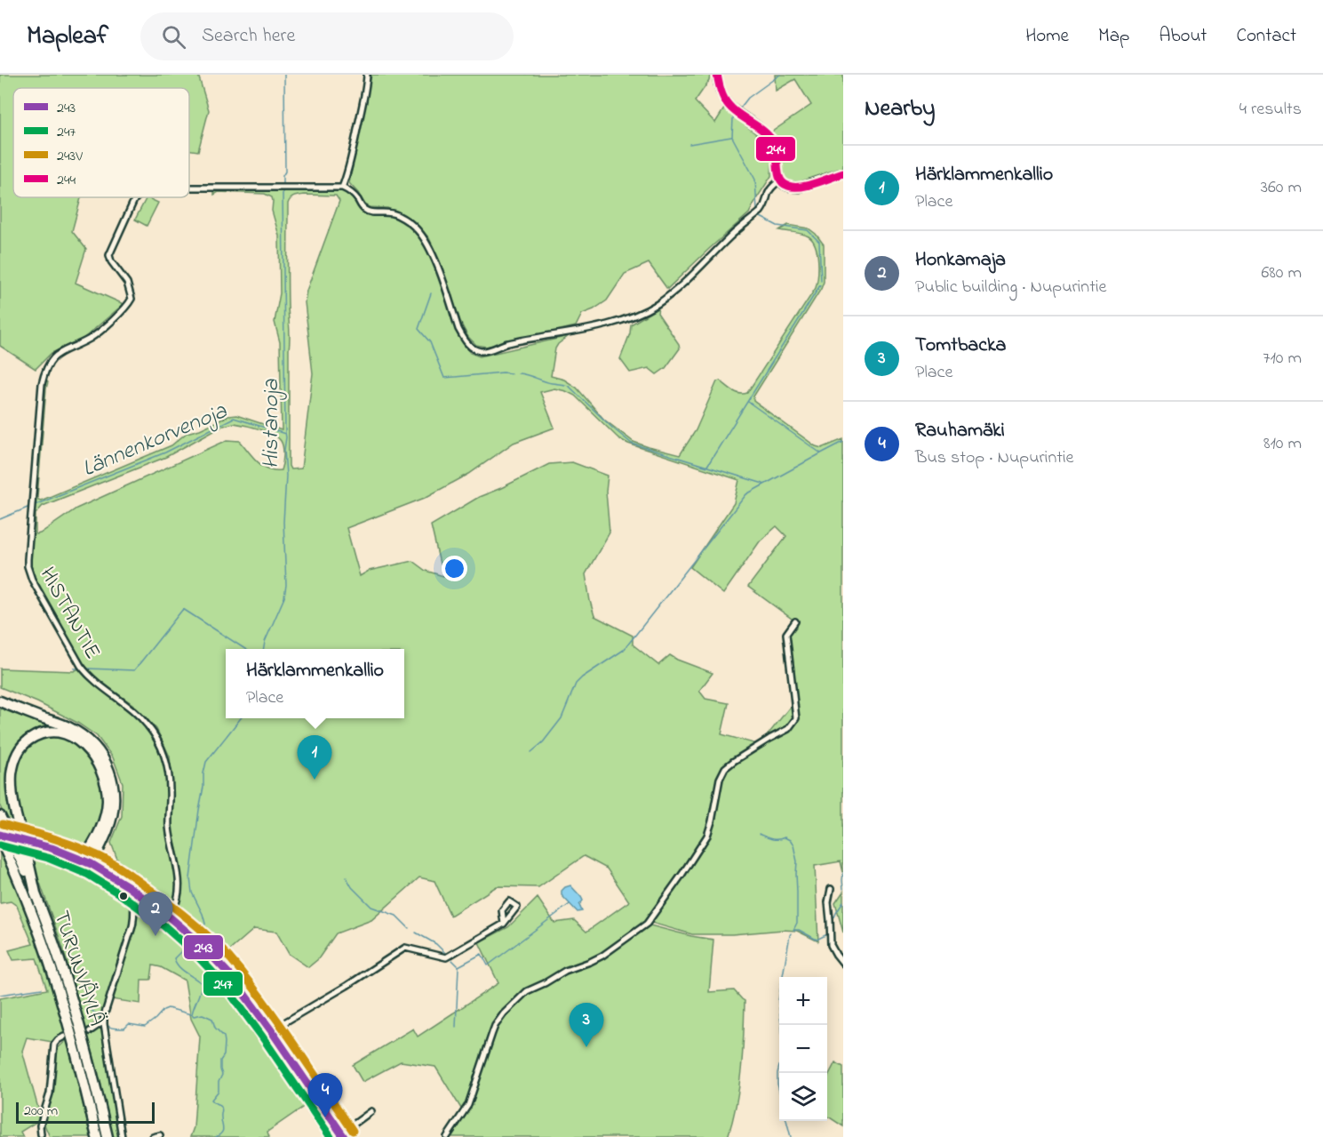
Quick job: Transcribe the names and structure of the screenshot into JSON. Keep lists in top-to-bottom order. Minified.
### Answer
{"streets":{"highway":["TURUNVÄYLÄ"],"street":["HISTANTIE"]},"water":["Histanoja","Lännenkorvenoja"],"lines":["transit line 244","transit line 243V","transit line 243","transit line 247"],"legend":["243","247","243V","244"],"scale_bar":"200 m","page":{"header":"Mapleaf","search":"Search here","nav":["Home","Map","About","Contact"],"heading":["Nearby","4 results"],"list":[{"mark":"1","name":"Härklammenkallio","note":"Place","value":"360 m"},{"mark":"2","name":"Honkamaja","note":"Public building · Nupurintie","value":"680 m"},{"mark":"3","name":"Tomtbacka","note":"Place","value":"710 m"},{"mark":"4","name":"Rauhamäki","note":"Bus stop · Nupurintie","value":"810 m"}],"popup":["Härklammenkallio","Place"],"pins":["1","2","3","4"],"map_buttons":["+","−"],"scale":"200 m"}}
